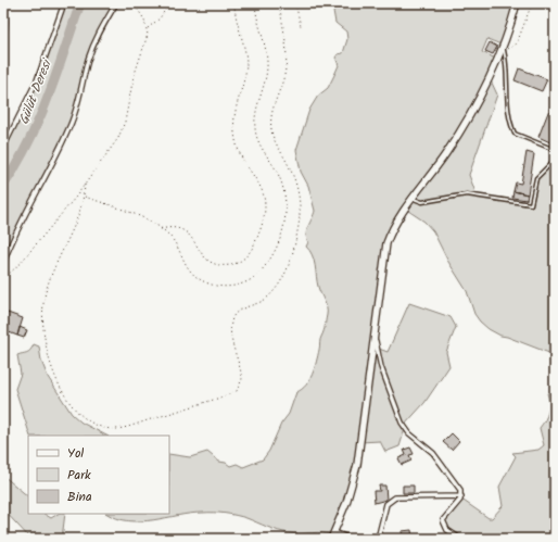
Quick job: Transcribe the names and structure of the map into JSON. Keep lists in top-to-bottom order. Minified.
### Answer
{"water":["Gülüt Deresi"],"legend":["Yol","Park","Bina"]}
